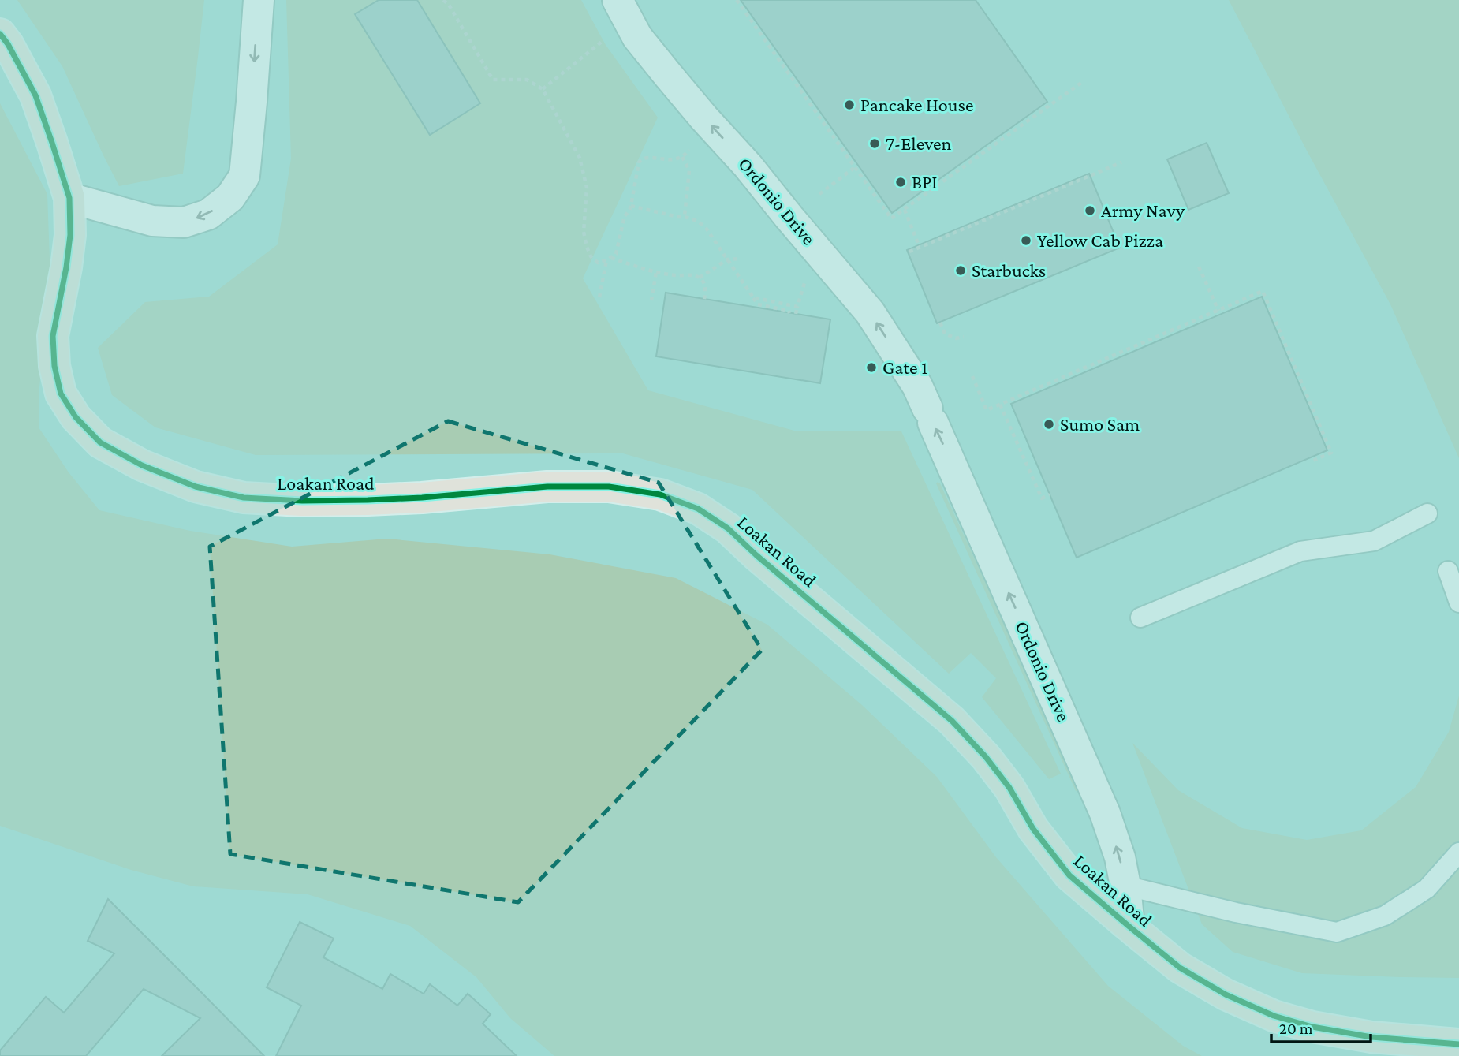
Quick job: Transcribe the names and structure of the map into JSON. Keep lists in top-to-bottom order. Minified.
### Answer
{"streets":{"main road":["Loakan Road"],"street":["Ordonio Drive"]},"crossings":[["Ordonio Drive","Loakan Road"]],"one_way":["Ordonio Drive"],"places":["Pancake House","7-Eleven","BPI","Army Navy","Yellow Cab Pizza","Starbucks","Gate 1","Sumo Sam"],"scale_bar":"20 m"}
